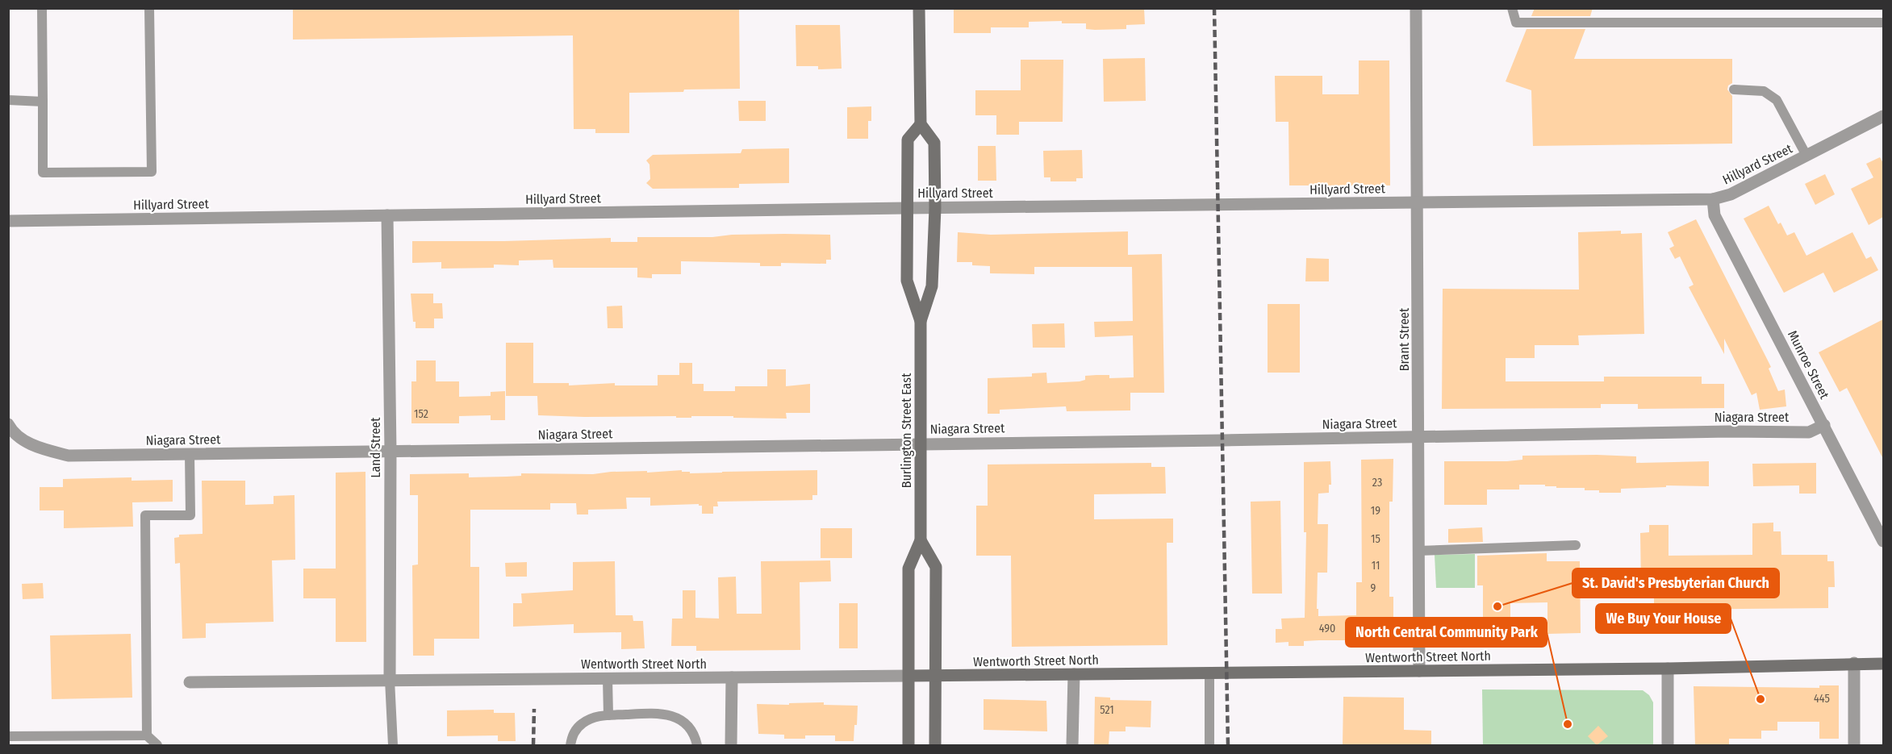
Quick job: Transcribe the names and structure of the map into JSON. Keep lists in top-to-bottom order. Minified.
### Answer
{"streets":{"main road":["Burlington Street East","Wentworth Street North"],"street":["Hillyard Street","Brant Street","Munroe Street","Niagara Street","Land Street"]},"crossings":[["Hillyard Street","Brant Street"],["Hillyard Street","Munroe Street"],["Hillyard Street","Burlington Street East"],["Hillyard Street","Land Street"],["Brant Street","Niagara Street"],["Brant Street","Wentworth Street North"],["Munroe Street","Niagara Street"],["Niagara Street","Burlington Street East"],["Niagara Street","Land Street"],["Burlington Street East","Wentworth Street North"],["Land Street","Wentworth Street North"]],"places":["St. David's Presbyterian Church","We Buy Your House","North Central Community Park"],"house_numbers":["152","23","19","15","11","9","490","445","521"]}
